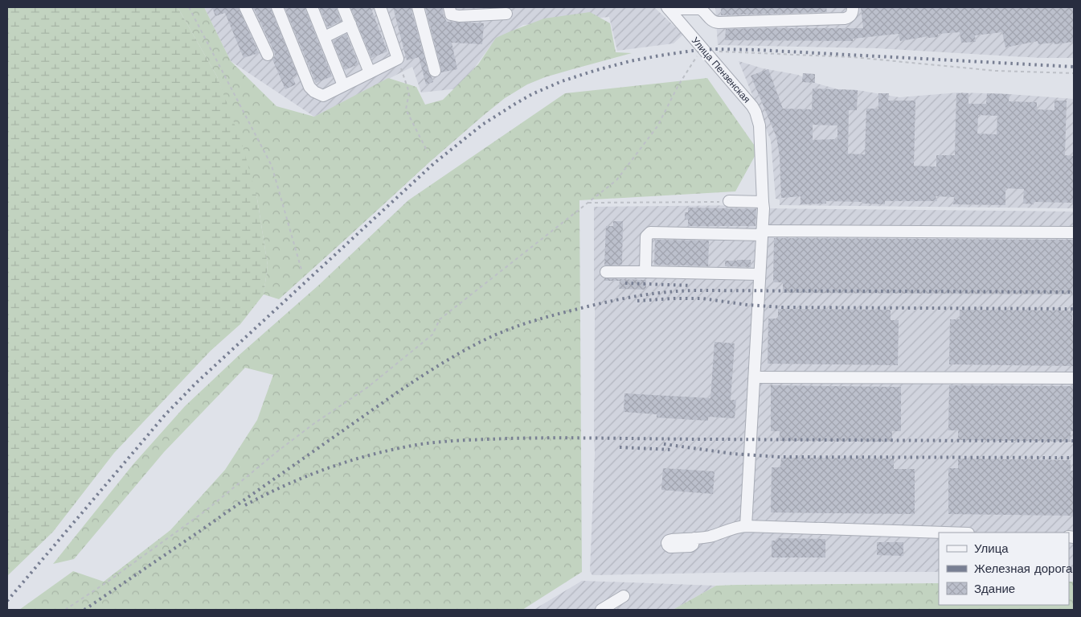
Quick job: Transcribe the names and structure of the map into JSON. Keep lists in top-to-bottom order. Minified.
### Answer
{"streets":{"street":["Улица Пензенская"]},"legend":["Улица","Железная дорога","Здание"]}
